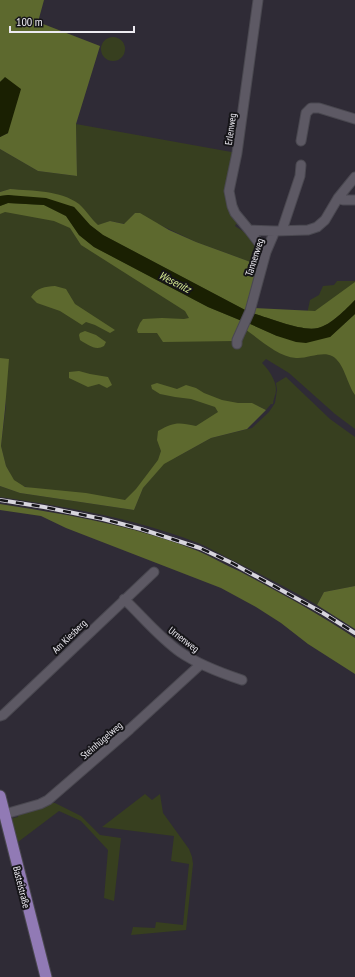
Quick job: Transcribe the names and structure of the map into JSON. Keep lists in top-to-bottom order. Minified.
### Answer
{"streets":{"main road":["Basteistraße"],"street":["Erlenweg","Tannenweg","Am Kiesberg","Urnenweg","Steinhügelweg"]},"crossings":[["Erlenweg","Tannenweg"],["Am Kiesberg","Urnenweg"],["Urnenweg","Steinhügelweg"],["Steinhügelweg","Basteistraße"]],"water":["Wesenitz"],"scale_bar":"100 m"}
